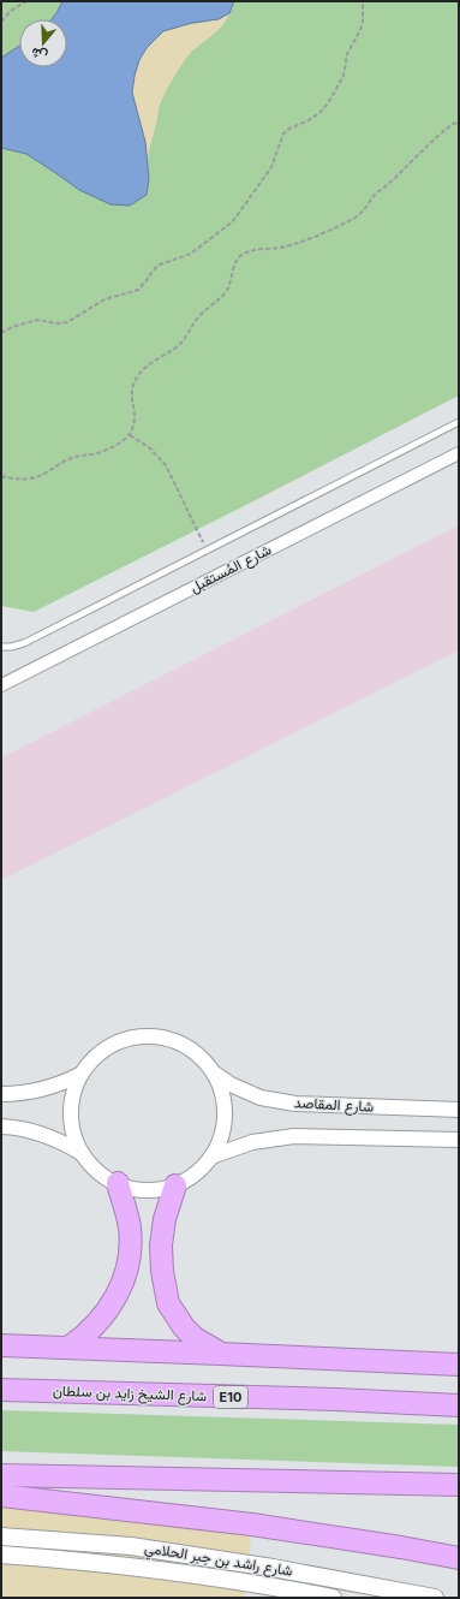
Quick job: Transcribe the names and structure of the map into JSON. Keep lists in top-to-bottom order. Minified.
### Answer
{"streets":{"highway":["شارع الشيخ زايد بن سلطان","E10"],"main road":["شارع راشد بن جبر الحلامي"],"street":["شارع المُستقبل","شارع المقاصد"]},"north":"bottom"}
